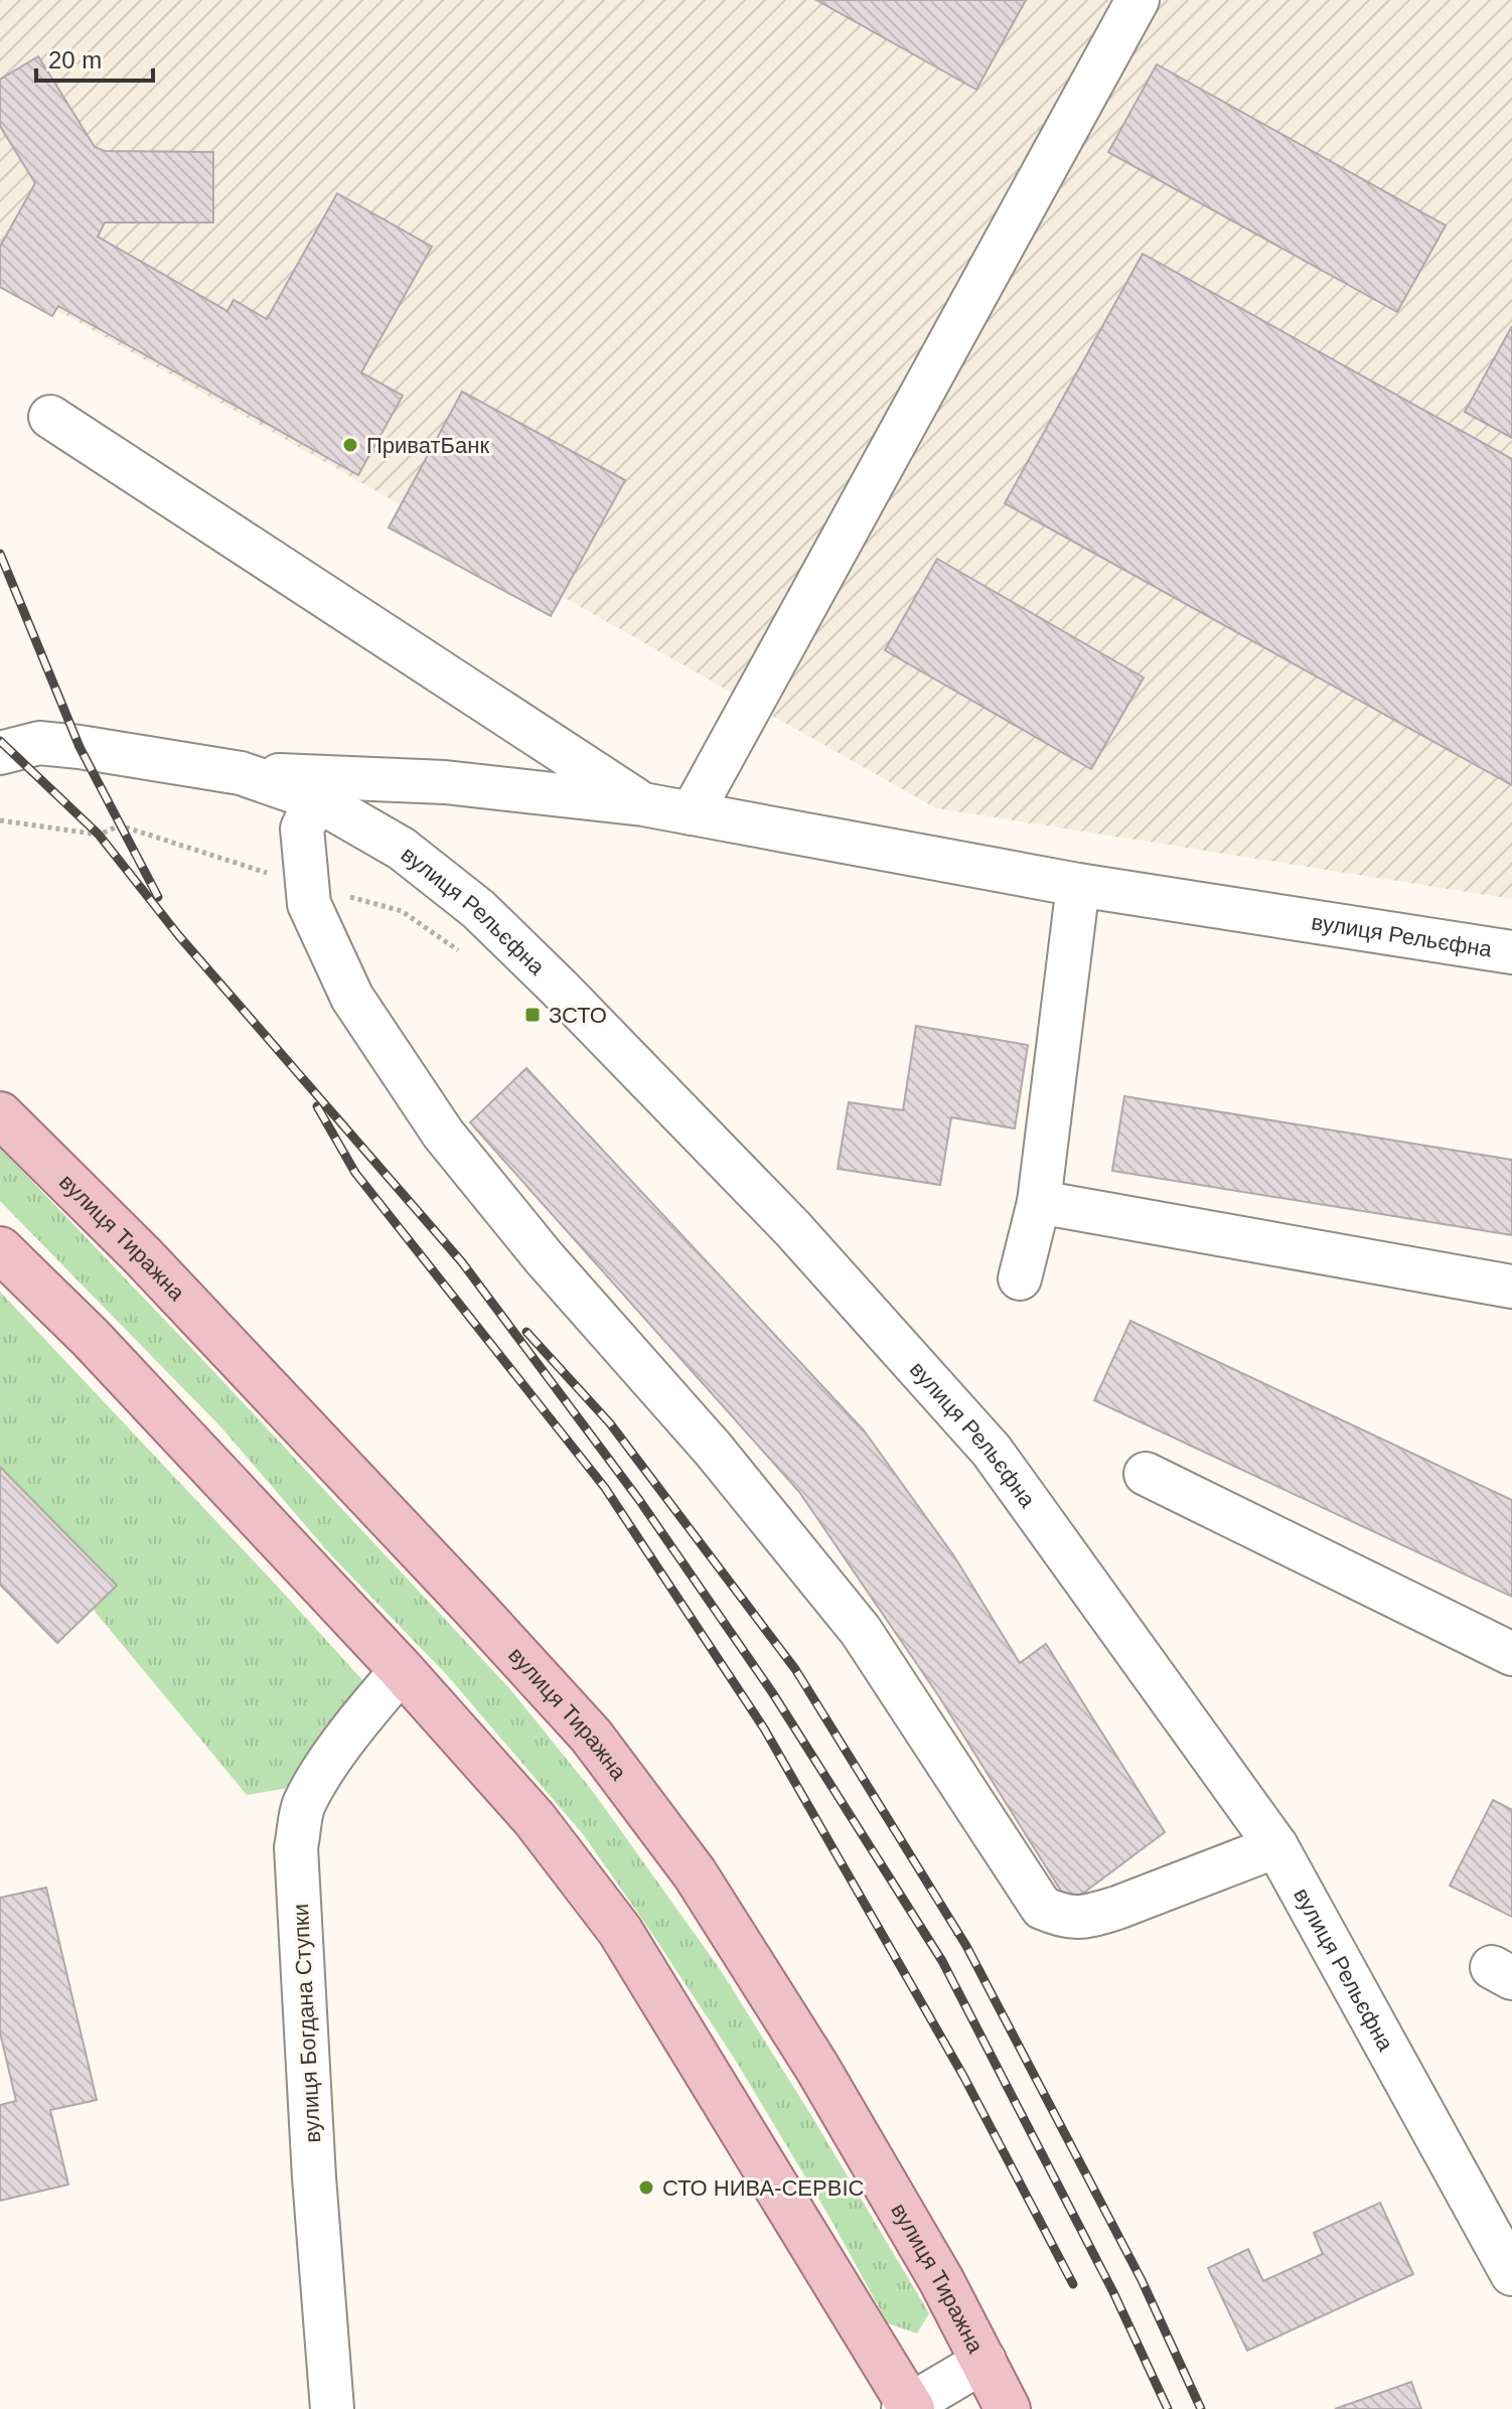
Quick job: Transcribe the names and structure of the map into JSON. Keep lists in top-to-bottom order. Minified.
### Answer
{"streets":{"main road":["вулиця Тиражна"],"street":["вулиця Рельєфна","вулиця Богдана Ступки"]},"places":{"other":["ПриватБанк","СТО НИВА-СЕРВІС"],"transit":["ЗСТО"]},"scale_bar":"20 m"}
